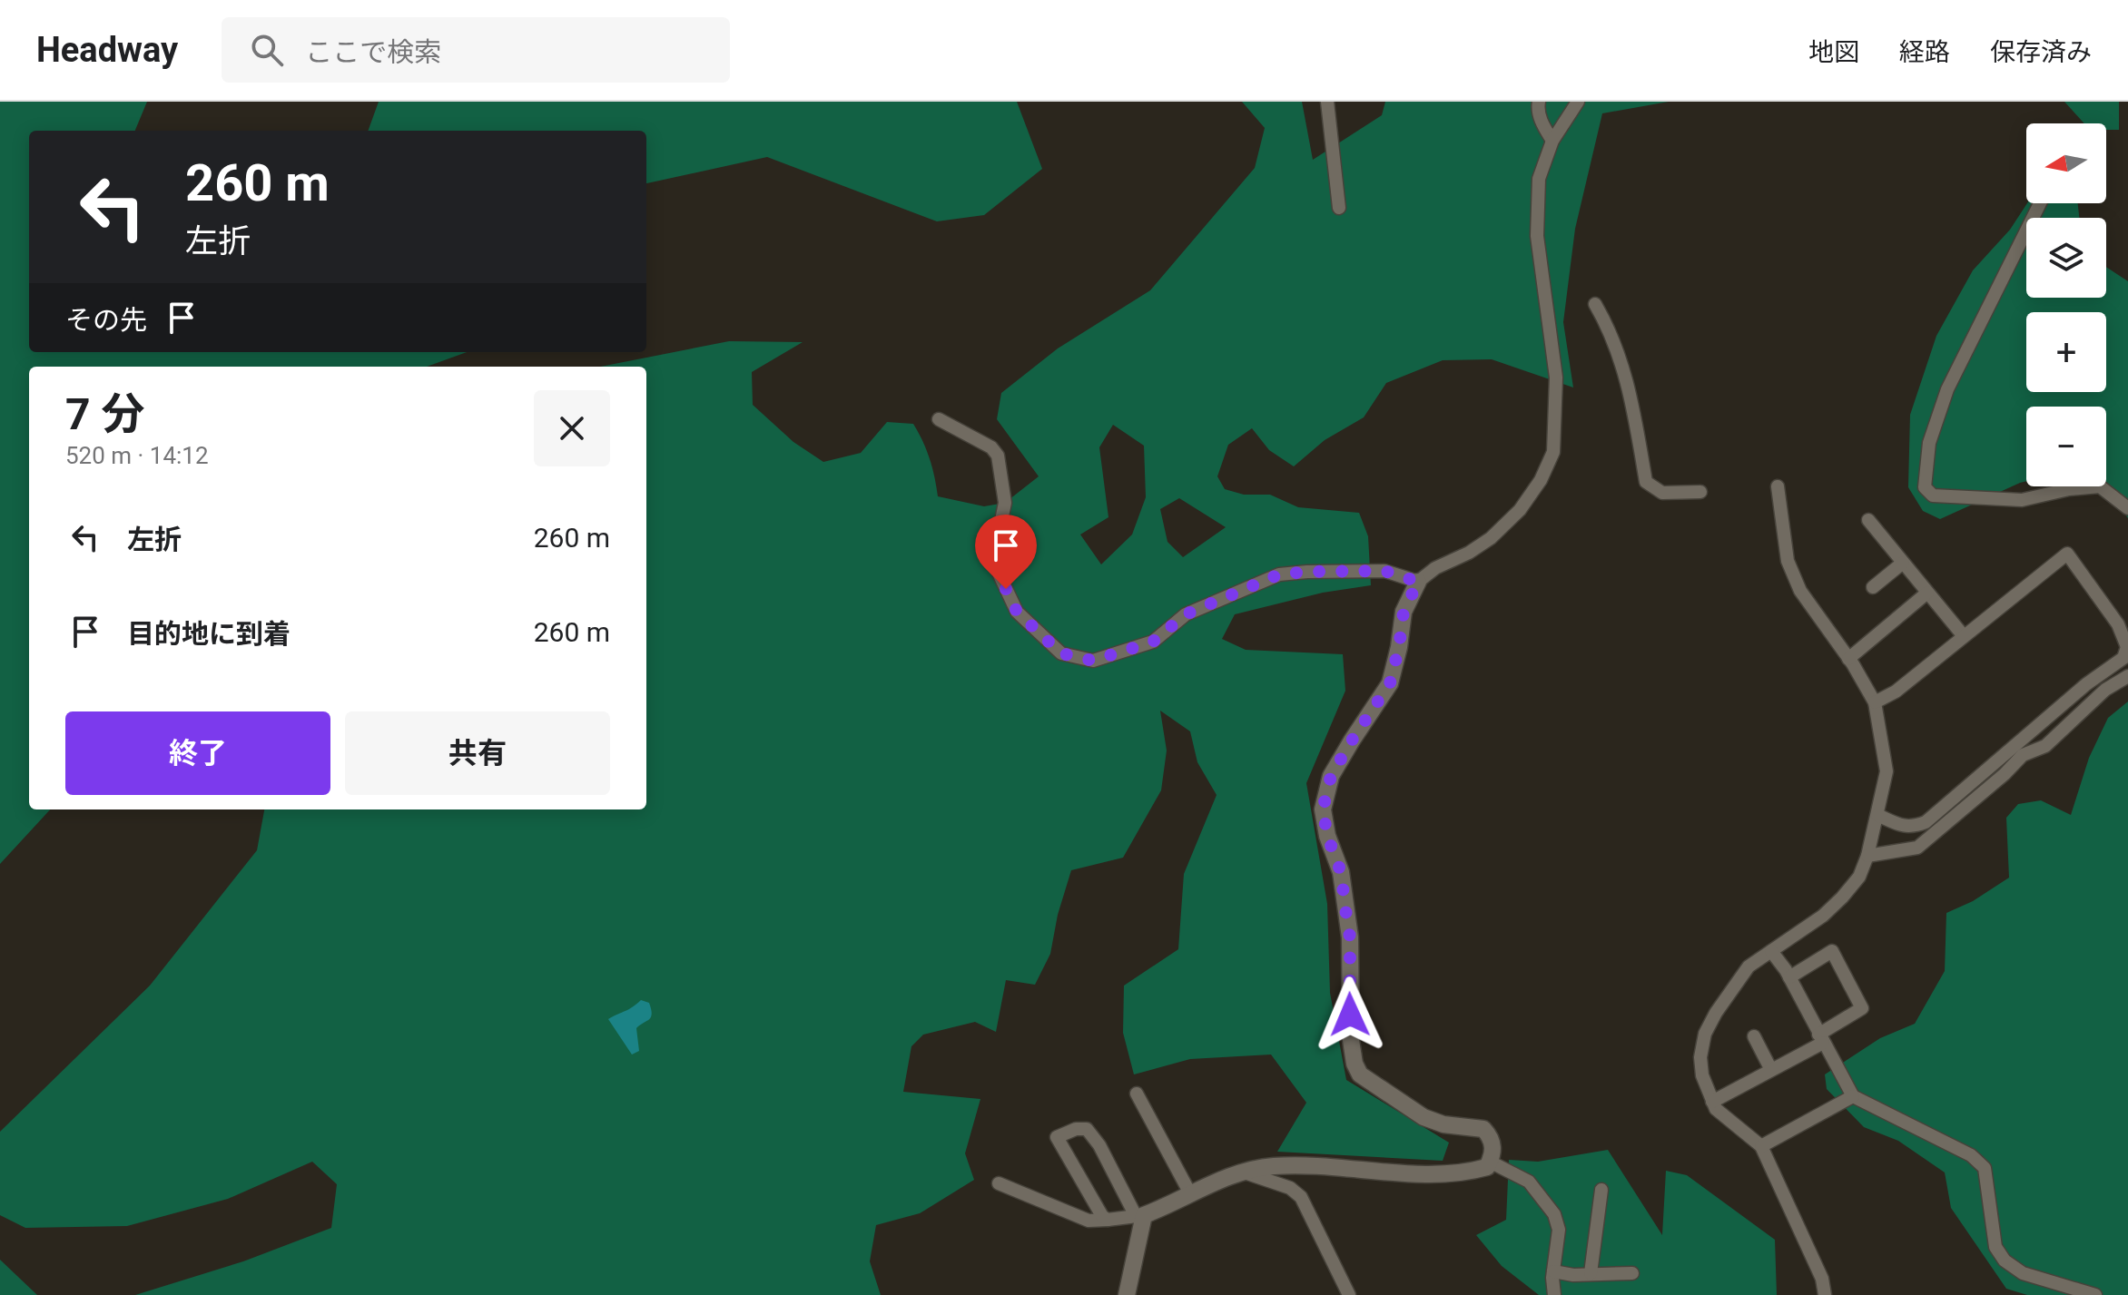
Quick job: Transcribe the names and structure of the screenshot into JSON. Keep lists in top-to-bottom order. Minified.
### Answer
{"north":"left","page":{"header":"Headway","search":"ここで検索","nav":["地図","経路","保存済み"],"map_buttons":["+","−"],"turn":["260 m","左折"],"then":"その先","heading":["7 分","520 m · 14:12"],"list":[{"name":"左折","value":"260 m"},{"name":"目的地に到着","value":"260 m"}],"buttons":["終了","共有"]}}
